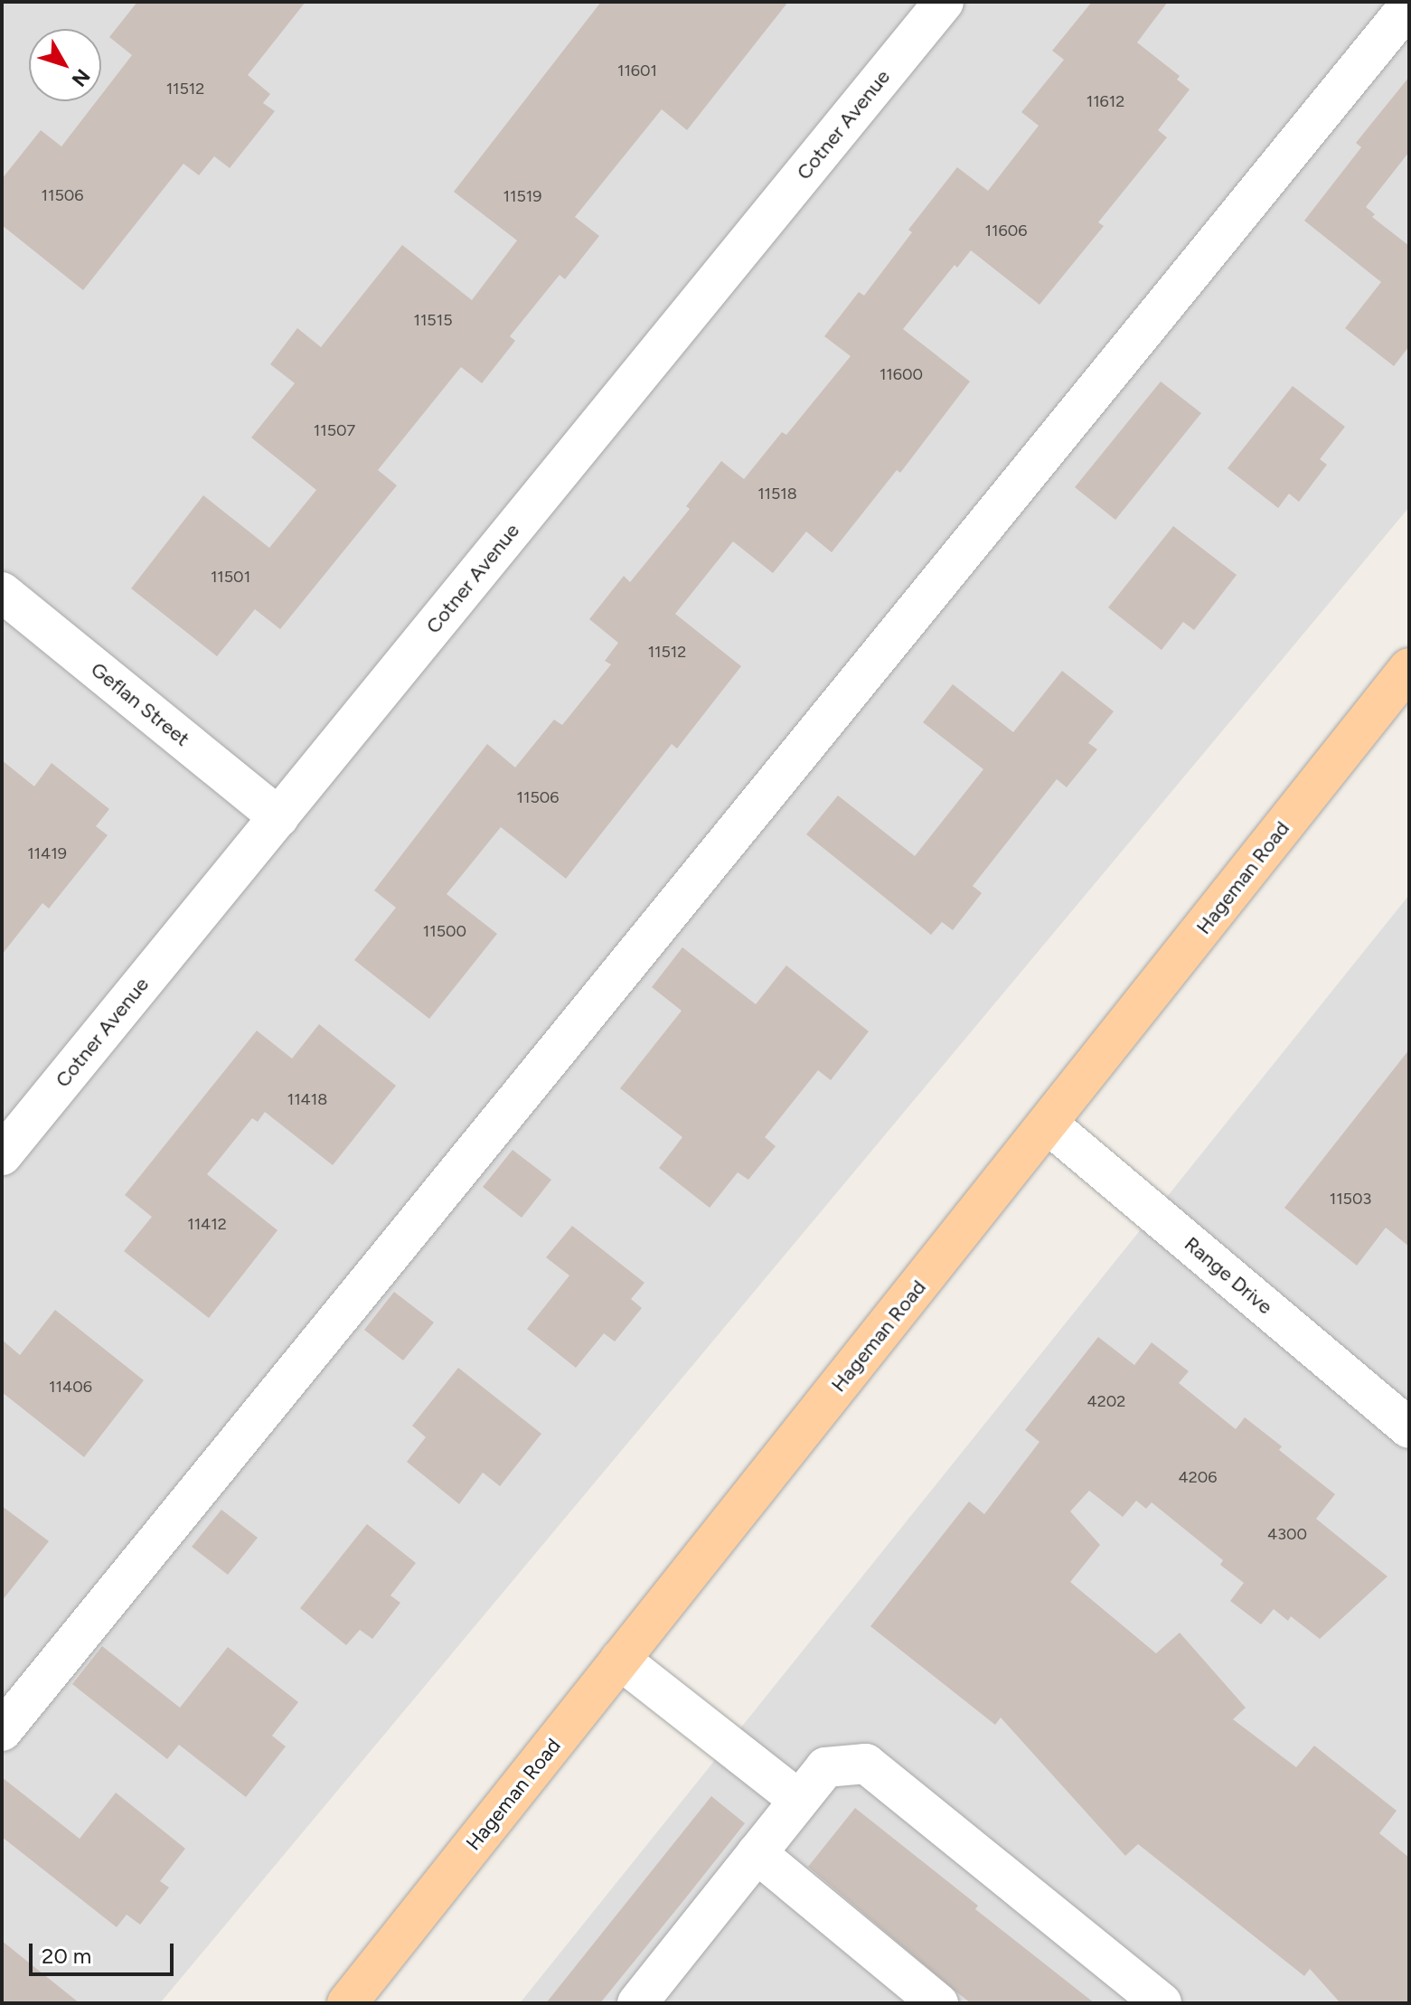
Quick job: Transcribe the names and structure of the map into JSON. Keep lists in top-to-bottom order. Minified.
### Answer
{"streets":{"main road":["Hageman Road"],"street":["Cotner Avenue","Geflan Street","Range Drive"]},"crossings":[["Cotner Avenue","Geflan Street"],["Hageman Road","Range Drive"]],"house_numbers":["11601","11512","11612","11506","11519","11606","11515","11600","11507","11518","11501","11512","11506","11419","11500","11418","11503","11412","11406","4202","4206","4300"],"scale_bar":"20 m","north":"bottom right"}
